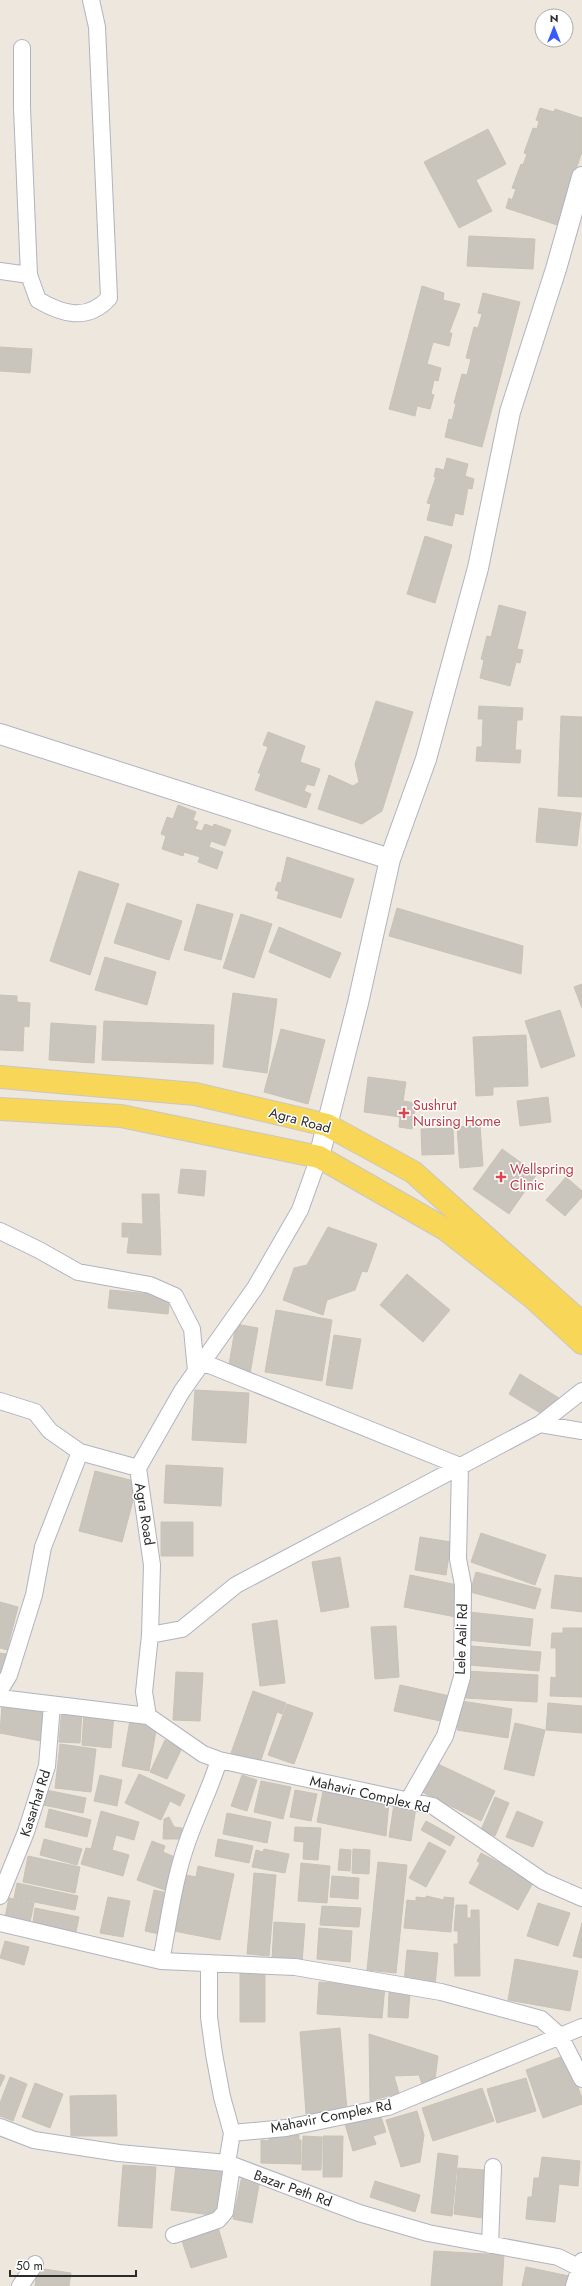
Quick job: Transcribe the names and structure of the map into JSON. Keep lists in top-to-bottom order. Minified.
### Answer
{"streets":{"main road":["Agra Road"],"street":["Lele Aali Rd","Mahavir Complex Rd","Kasarhat Rd","Bazar Peth Rd"]},"crossings":[["Agra Road","Mahavir Complex Rd"],["Lele Aali Rd","Mahavir Complex Rd"]],"places":{"health":["Sushrut Nursing Home","Wellspring Clinic"]},"scale_bar":"50 m","north":"top"}
